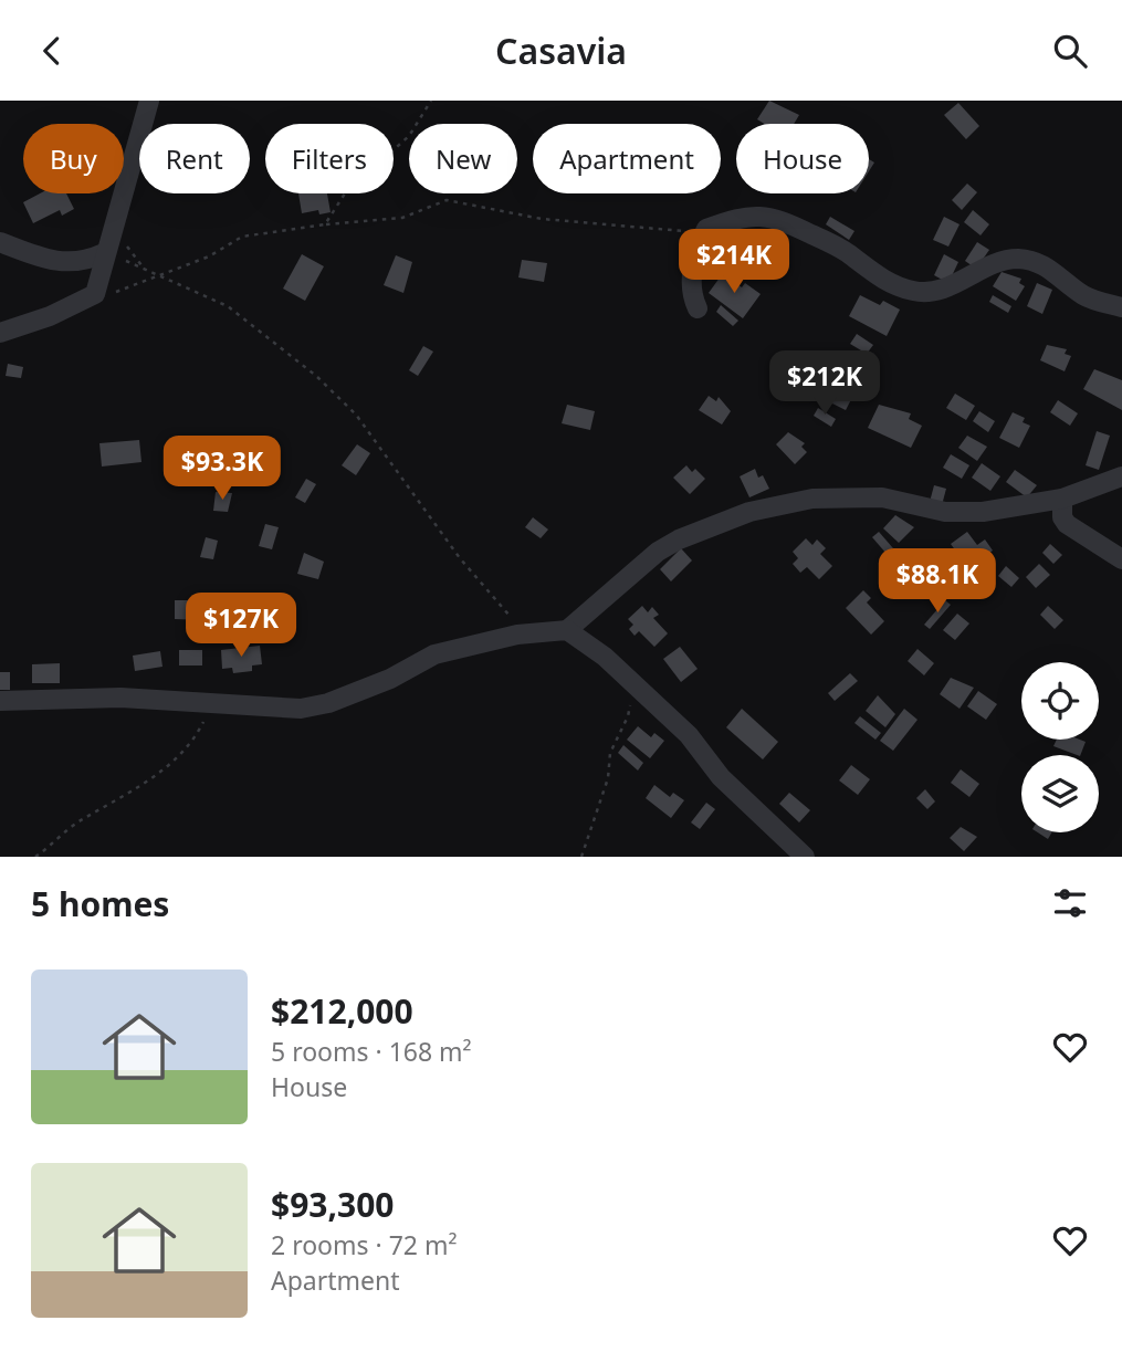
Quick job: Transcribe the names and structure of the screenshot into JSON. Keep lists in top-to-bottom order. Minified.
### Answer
{"page":{"header":"Casavia","chip":["Buy","Rent","Filters","New","Apartment","House"],"price":["$214K","$212K","$93.3K","$88.1K","$127K"],"heading":"5 homes","list":[{"name":"$212,000","note":"5 rooms · 168 m² · House"},{"name":"$93,300","note":"2 rooms · 72 m² · Apartment"}]}}
